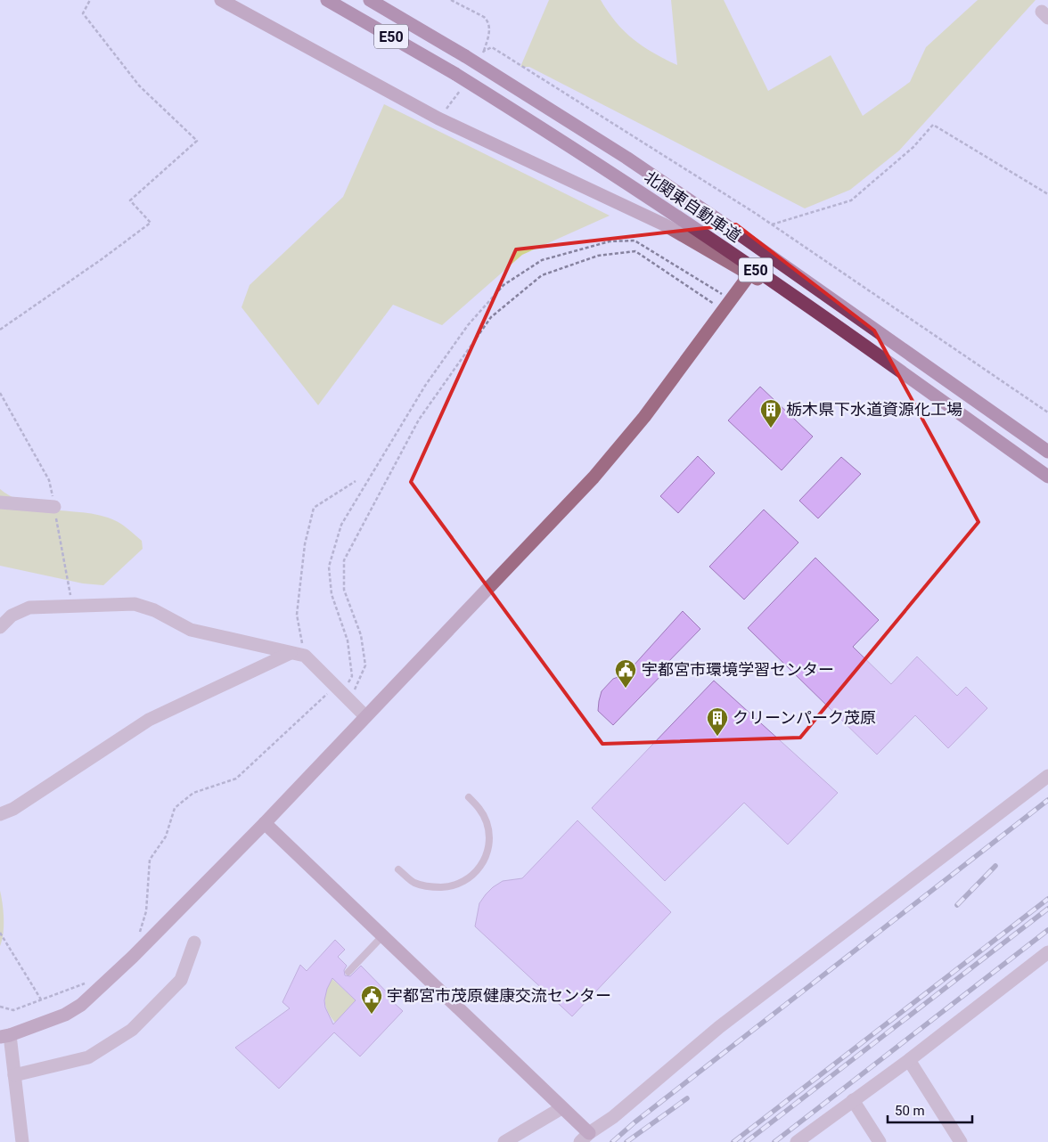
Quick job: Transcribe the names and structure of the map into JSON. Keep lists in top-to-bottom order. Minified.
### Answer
{"streets":{"highway":["E50","北関東自動車道"]},"places":{"building":["栃木県下水道資源化工場","クリーンパーク茂原"],"public building":["宇都宮市環境学習センター","宇都宮市茂原健康交流センター"]},"scale_bar":"50 m"}
